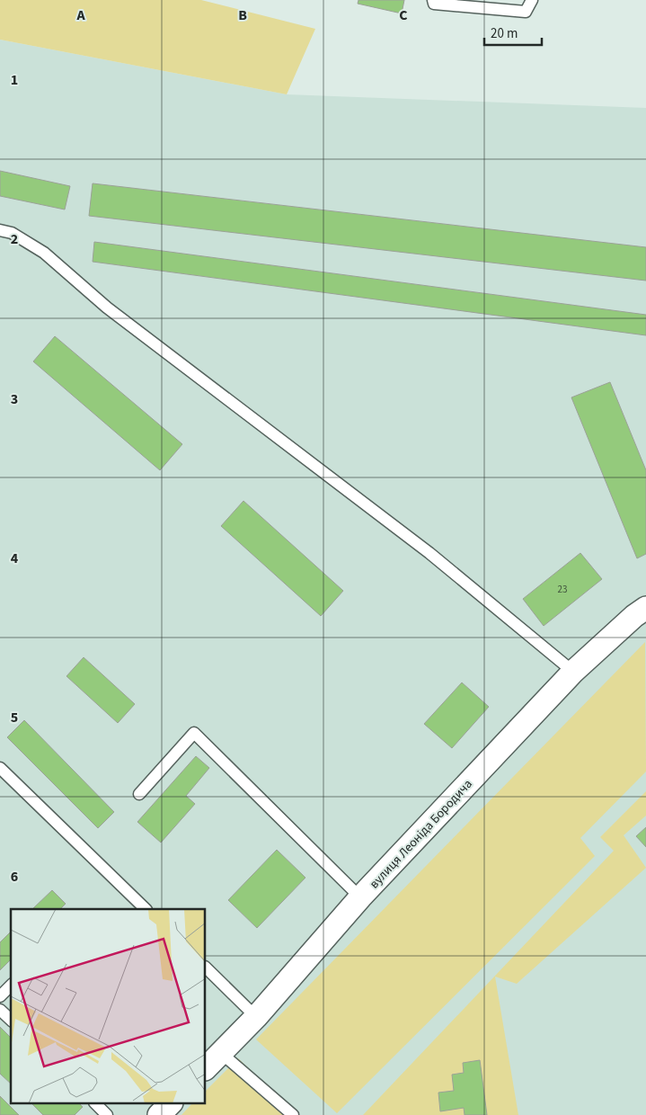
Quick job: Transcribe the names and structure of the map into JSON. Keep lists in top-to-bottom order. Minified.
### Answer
{"streets":{"street":["вулиця Леоніда Бородича"]},"house_numbers":["23"],"scale_bar":"20 m","grid":{"columns":["A","B","C"],"rows":["1","2","3","4","5","6"]}}
